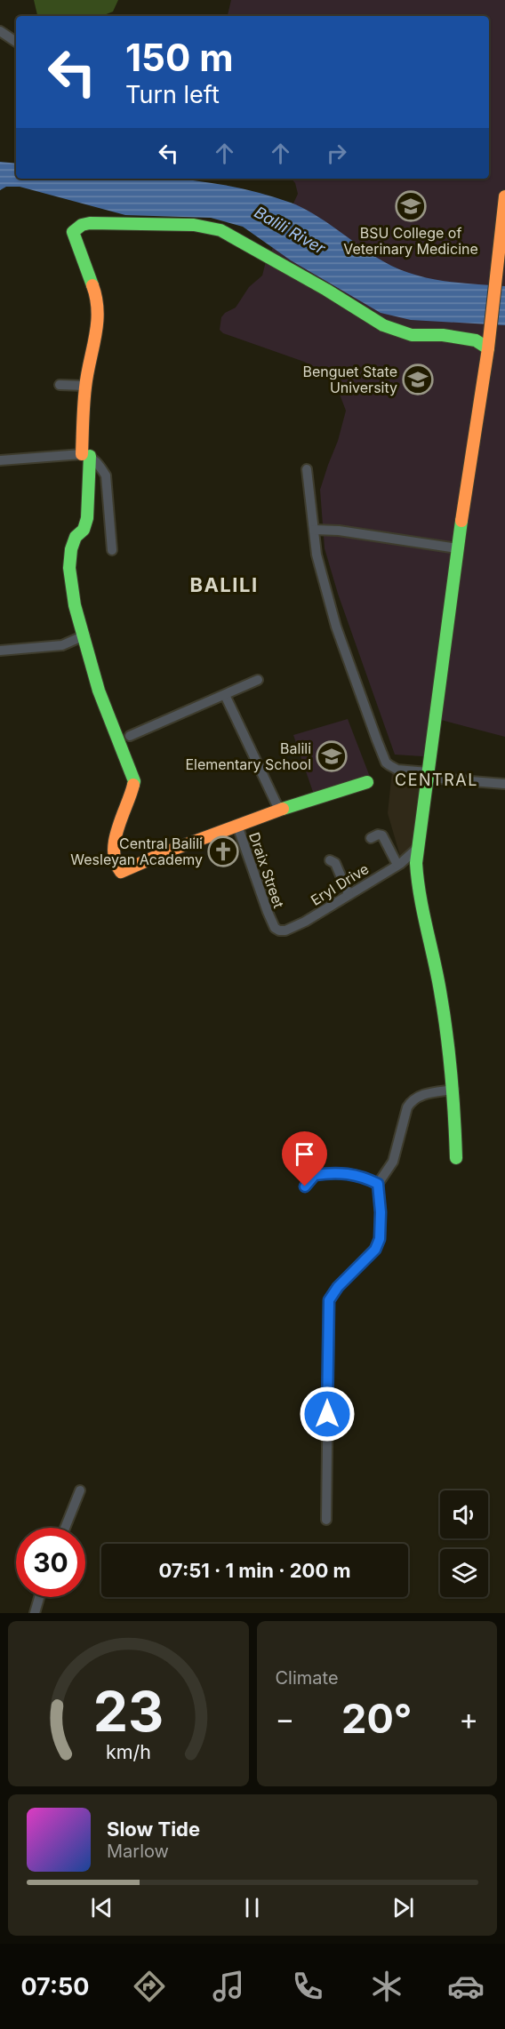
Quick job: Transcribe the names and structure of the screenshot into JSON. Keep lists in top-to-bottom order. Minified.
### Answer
{"streets":{"street":["Draix Street","Eryl Drive"]},"crossings":[["Draix Street","Eryl Drive"]],"districts":["BALILI","CENTRAL"],"water":["Balili River"],"places":{"school or university":["BSU College of Veterinary Medicine","Benguet State University","Balili Elementary School"],"church":["Central Balili Wesleyan Academy"]},"page":{"turn":["150 m","Turn left"],"limit":"30","trip":"07:51 · 1 min · 200 m","tile":"Climate","heat":["−","20°","+"],"song":["Slow Tide","Marlow"],"tabs":"07:50","gauge":["23","km/h"]}}
